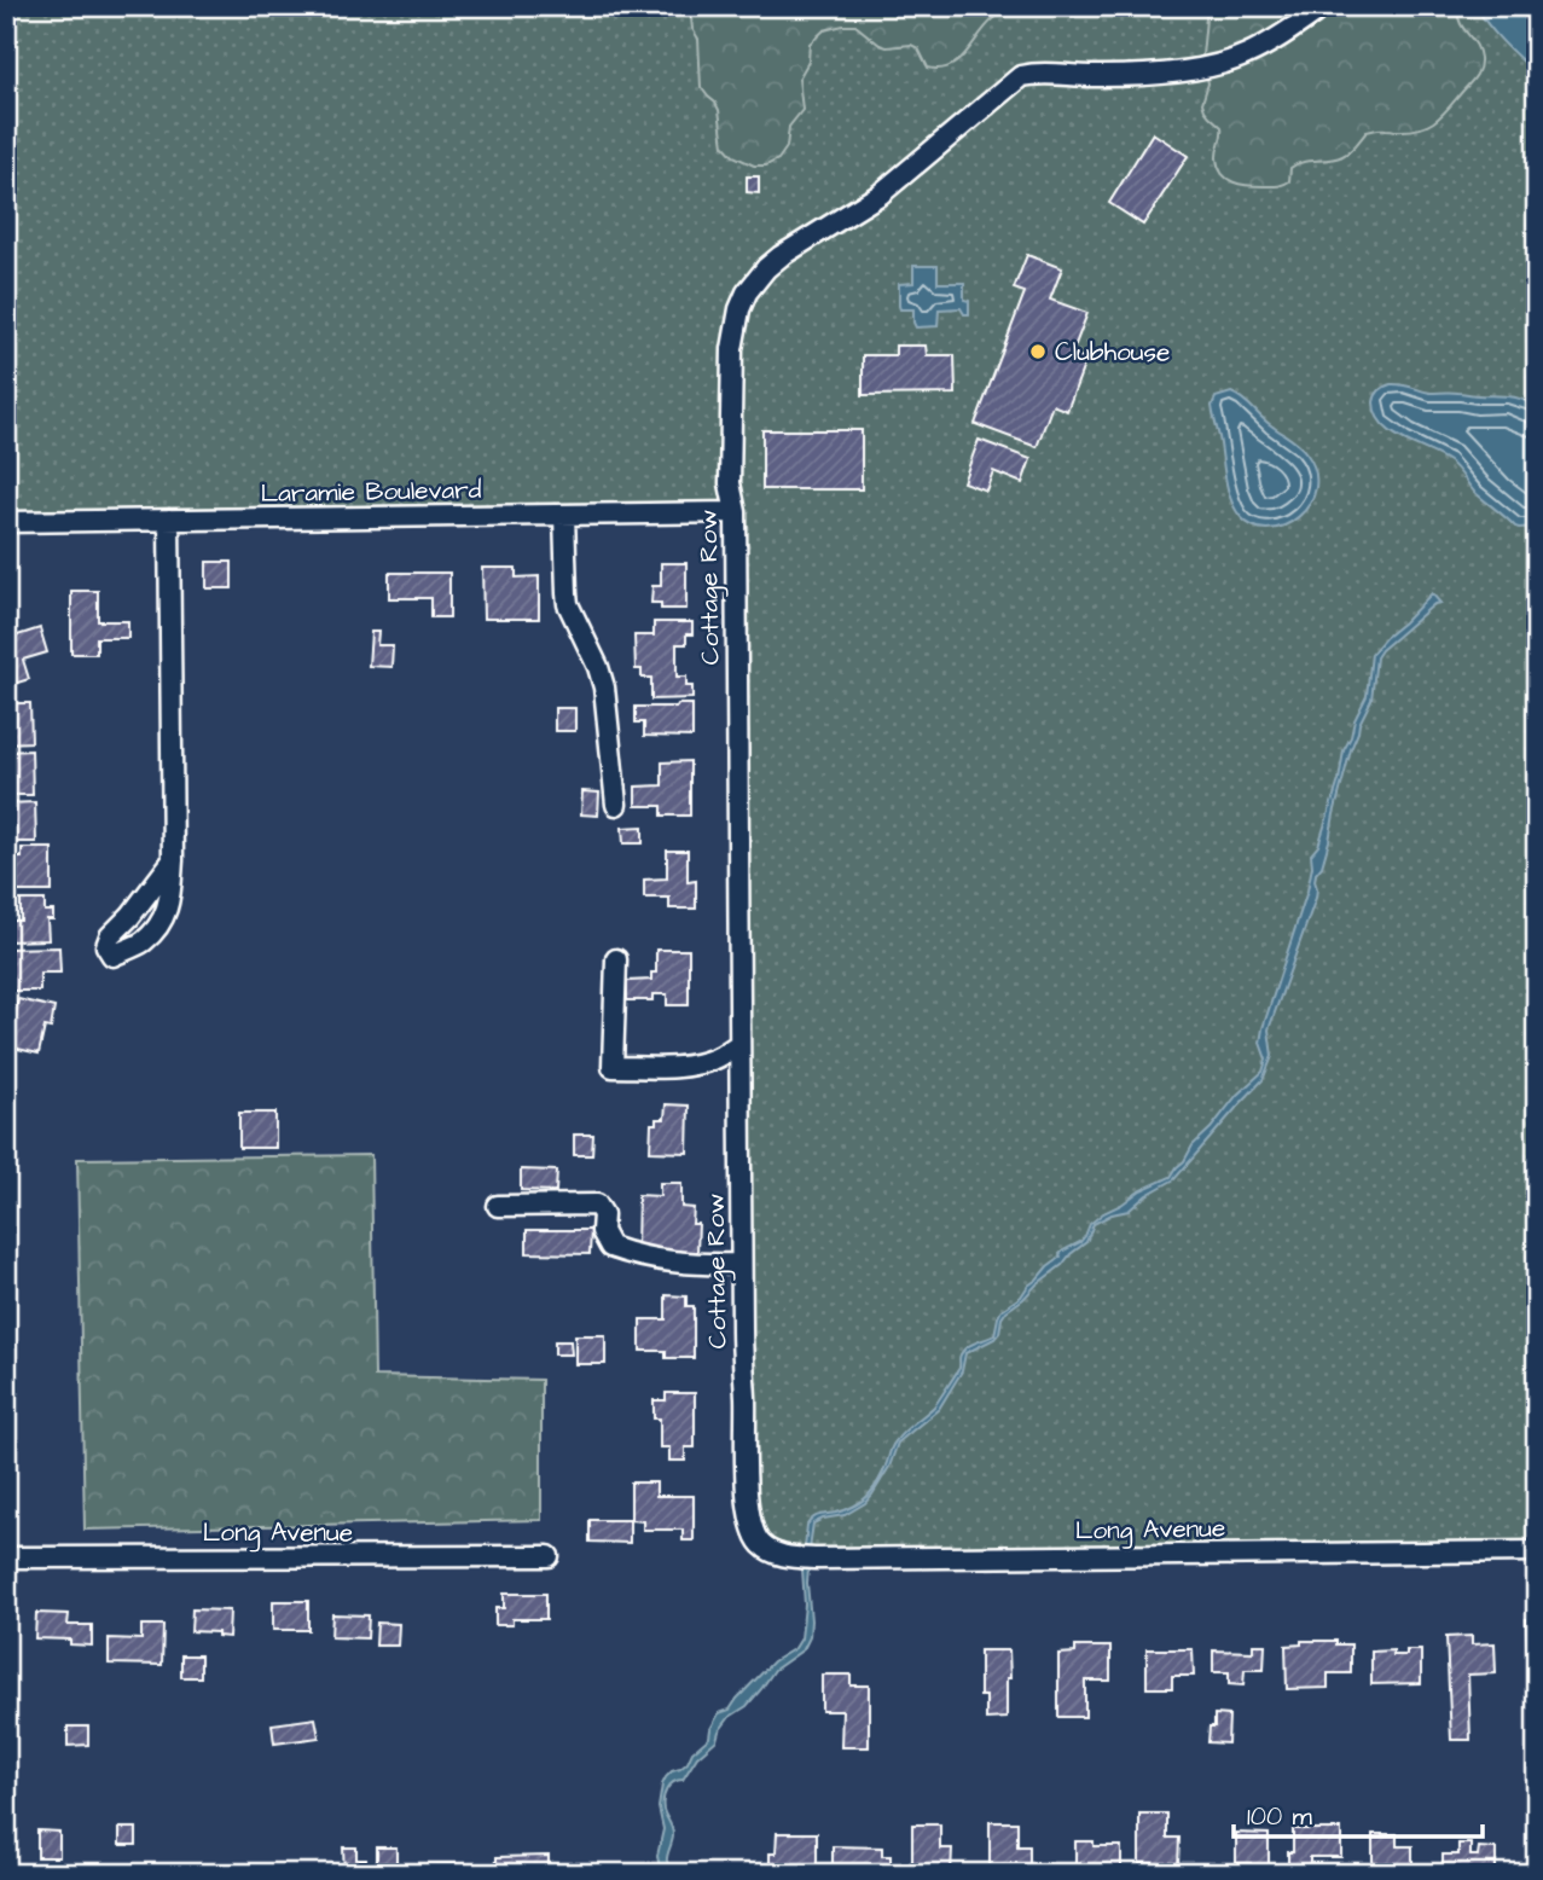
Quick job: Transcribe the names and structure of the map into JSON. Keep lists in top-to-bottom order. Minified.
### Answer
{"streets":{"street":["Laramie Boulevard","Cottage Row","Long Avenue"]},"crossings":[["Laramie Boulevard","Cottage Row"],["Cottage Row","Long Avenue"]],"places":["Clubhouse"],"scale_bar":"100 m"}
